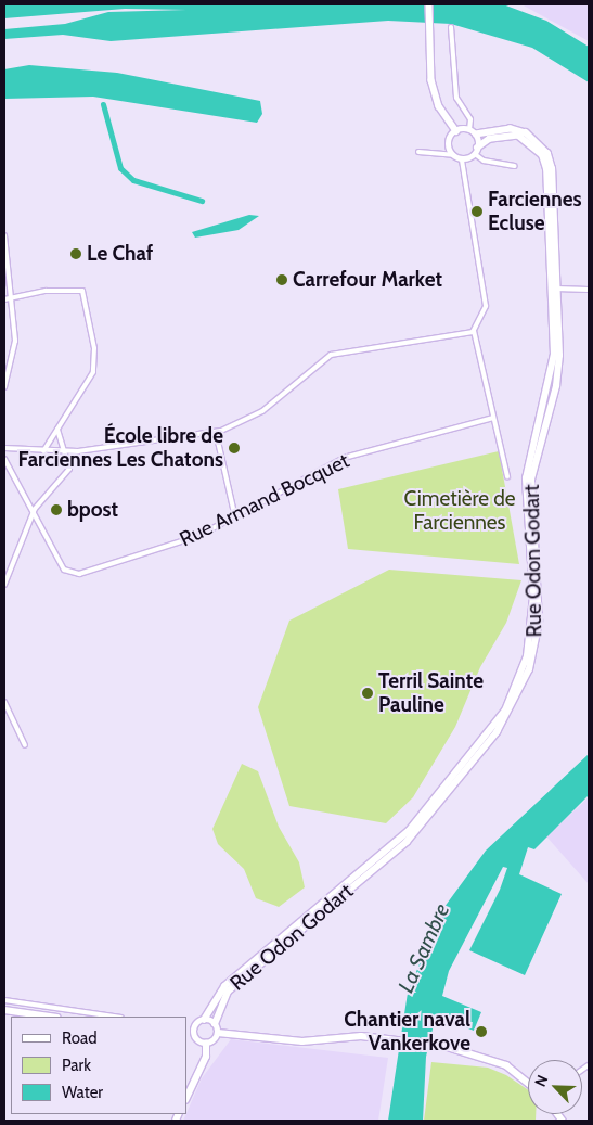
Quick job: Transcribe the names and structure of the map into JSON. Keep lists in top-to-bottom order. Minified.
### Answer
{"streets":{"main road":["Rue Odon Godart"],"street":["Rue Armand Bocquet"]},"water":["La Sambre"],"parks":["Cimetière de Farciennes"],"places":["Farciennes Ecluse","Le Chaf","Carrefour Market","École libre de Farciennes Les Chatons","bpost","Terril Sainte Pauline","Chantier naval Vankerkove"],"legend":["Road","Park","Water"],"north":"top left"}
